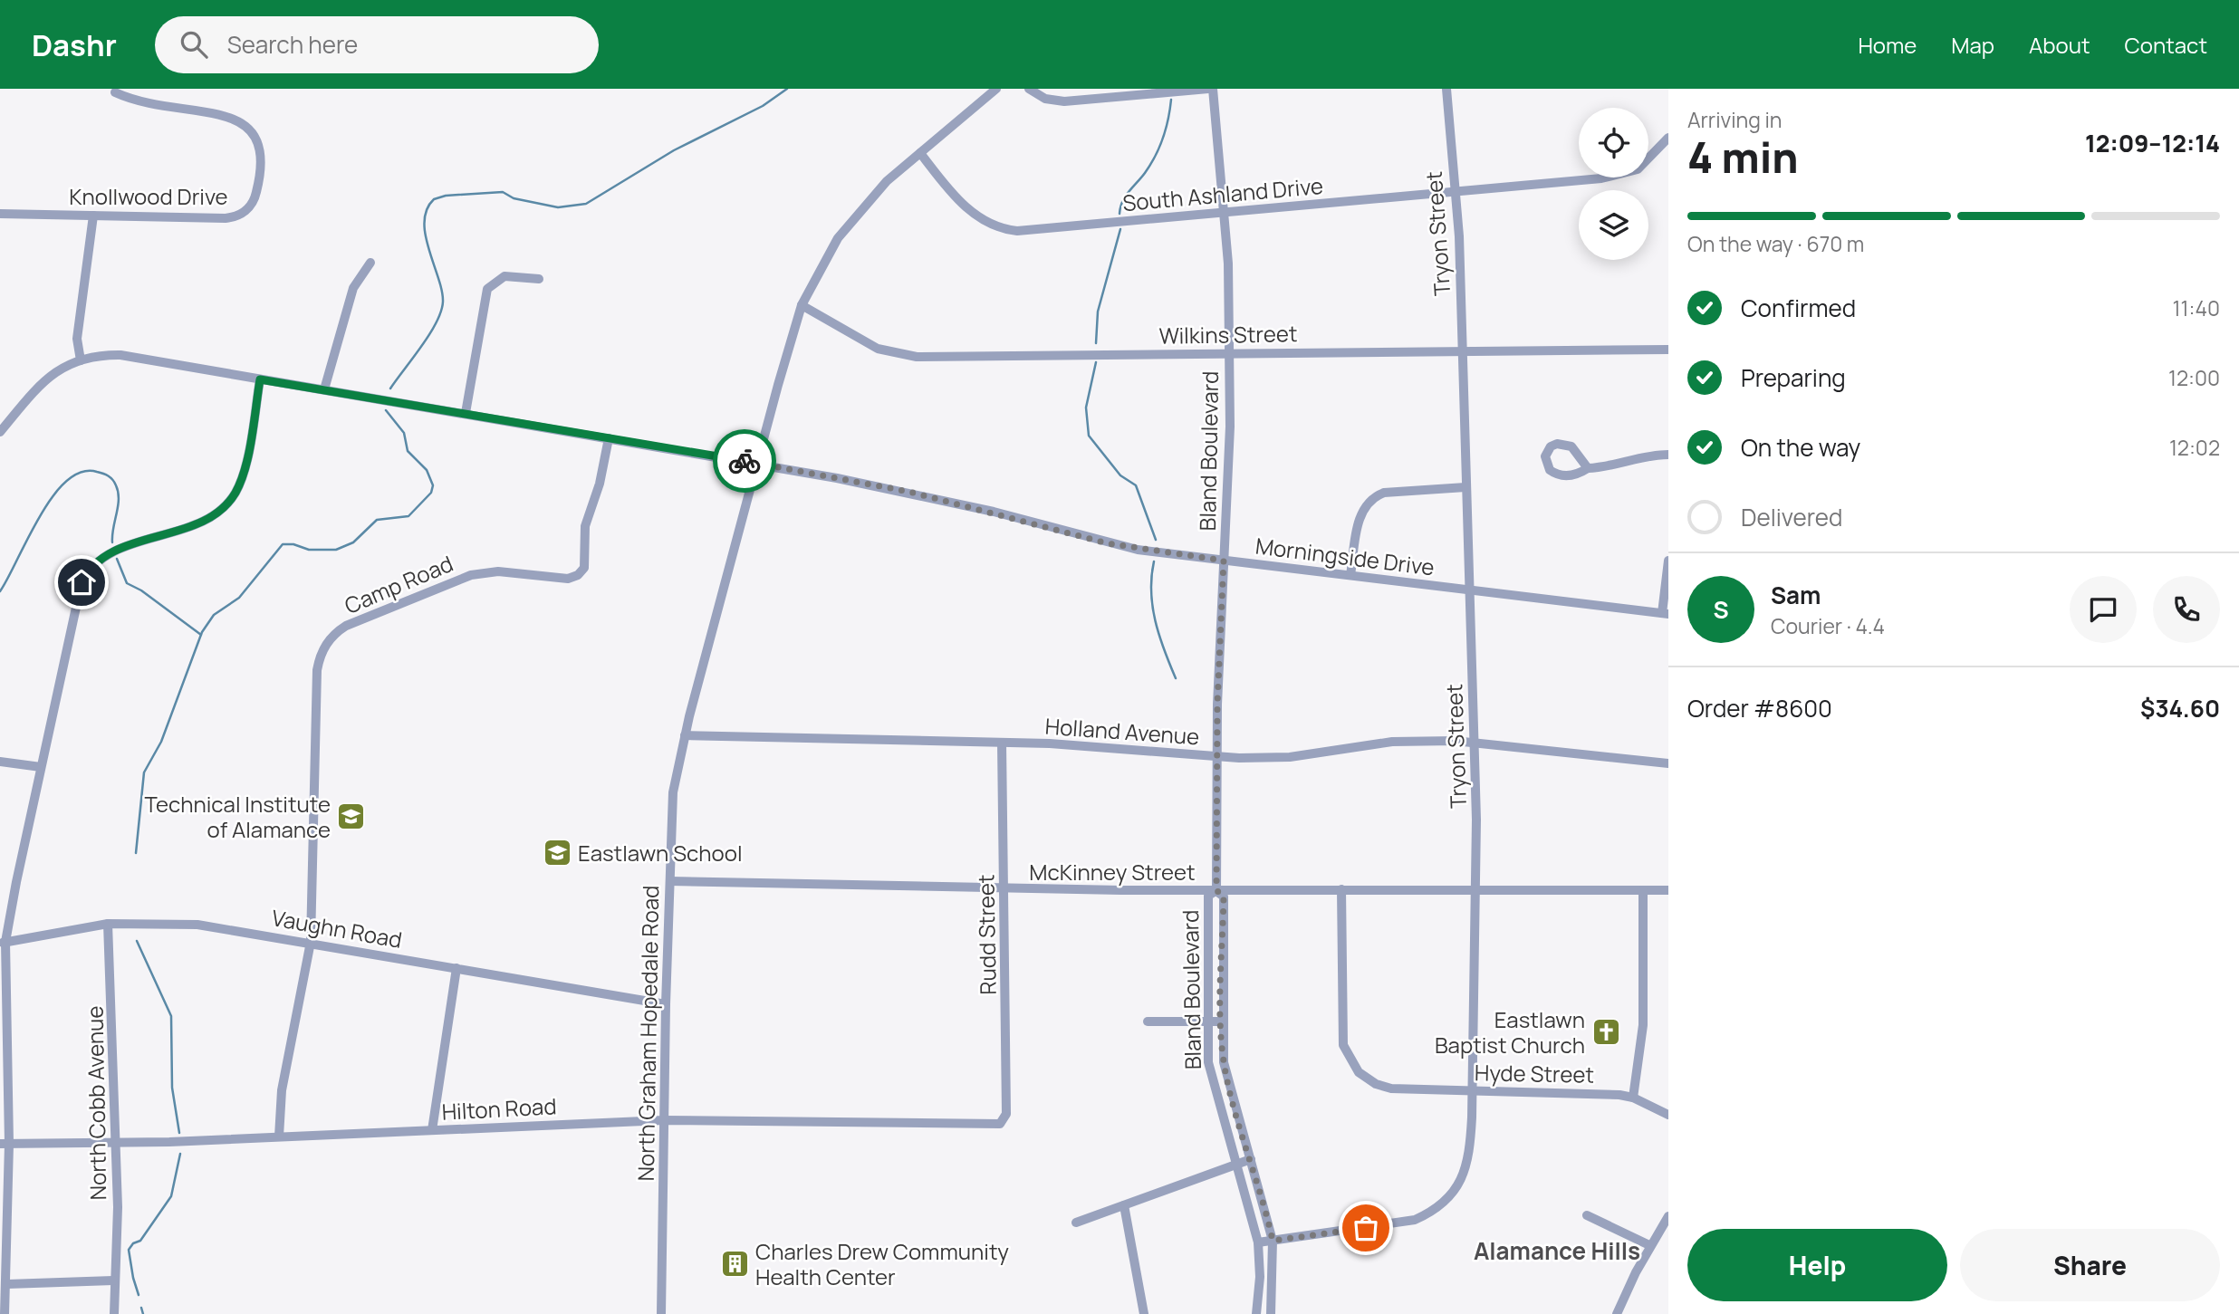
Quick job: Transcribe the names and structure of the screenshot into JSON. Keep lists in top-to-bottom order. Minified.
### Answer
{"streets":{"street":["South Ashland Drive","Knollwood Drive","Tryon Street","Wilkins Street","Bland Boulevard","Morningside Drive","Camp Road","Holland Avenue","McKinney Street","Vaughn Road","Rudd Street","North Graham Hopedale Road","Hyde Street","North Cobb Avenue","Hilton Road"]},"crossings":[["South Ashland Drive","Tryon Street"],["South Ashland Drive","Bland Boulevard"],["South Ashland Drive","North Graham Hopedale Road"],["Tryon Street","Wilkins Street"],["Tryon Street","Bland Boulevard"],["Tryon Street","Morningside Drive"],["Tryon Street","Holland Avenue"],["Tryon Street","McKinney Street"],["Tryon Street","Hyde Street"],["Wilkins Street","Bland Boulevard"],["Wilkins Street","North Graham Hopedale Road"],["Bland Boulevard","Morningside Drive"],["Bland Boulevard","Holland Avenue"],["Bland Boulevard","McKinney Street"],["Morningside Drive","Camp Road"],["Morningside Drive","North Graham Hopedale Road"],["Camp Road","Vaughn Road"],["Camp Road","Hilton Road"],["Holland Avenue","Rudd Street"],["Holland Avenue","North Graham Hopedale Road"],["McKinney Street","Rudd Street"],["McKinney Street","North Graham Hopedale Road"],["McKinney Street","Hyde Street"],["Vaughn Road","North Graham Hopedale Road"],["Vaughn Road","North Cobb Avenue"],["Rudd Street","Hilton Road"],["North Graham Hopedale Road","Hilton Road"],["North Cobb Avenue","Hilton Road"]],"districts":["Alamance Hills"],"places":{"school or university":["Technical Institute of Alamance","Eastlawn School"],"church":["Eastlawn Baptist Church"],"building":["Charles Drew Community Health Center"]},"page":{"header":"Dashr","search":"Search here","nav":["Home","Map","About","Contact"],"heading":["4 min","Arriving in","12:09–12:14"],"panel":["Sam","Courier · 4.4","Order #8600","$34.60"],"bar":"On the way · 670 m","list":[["Confirmed","11:40"],["Preparing","12:00"],["On the way","12:02"],"Delivered"],"round":"S","buttons":["Help","Share"]}}
